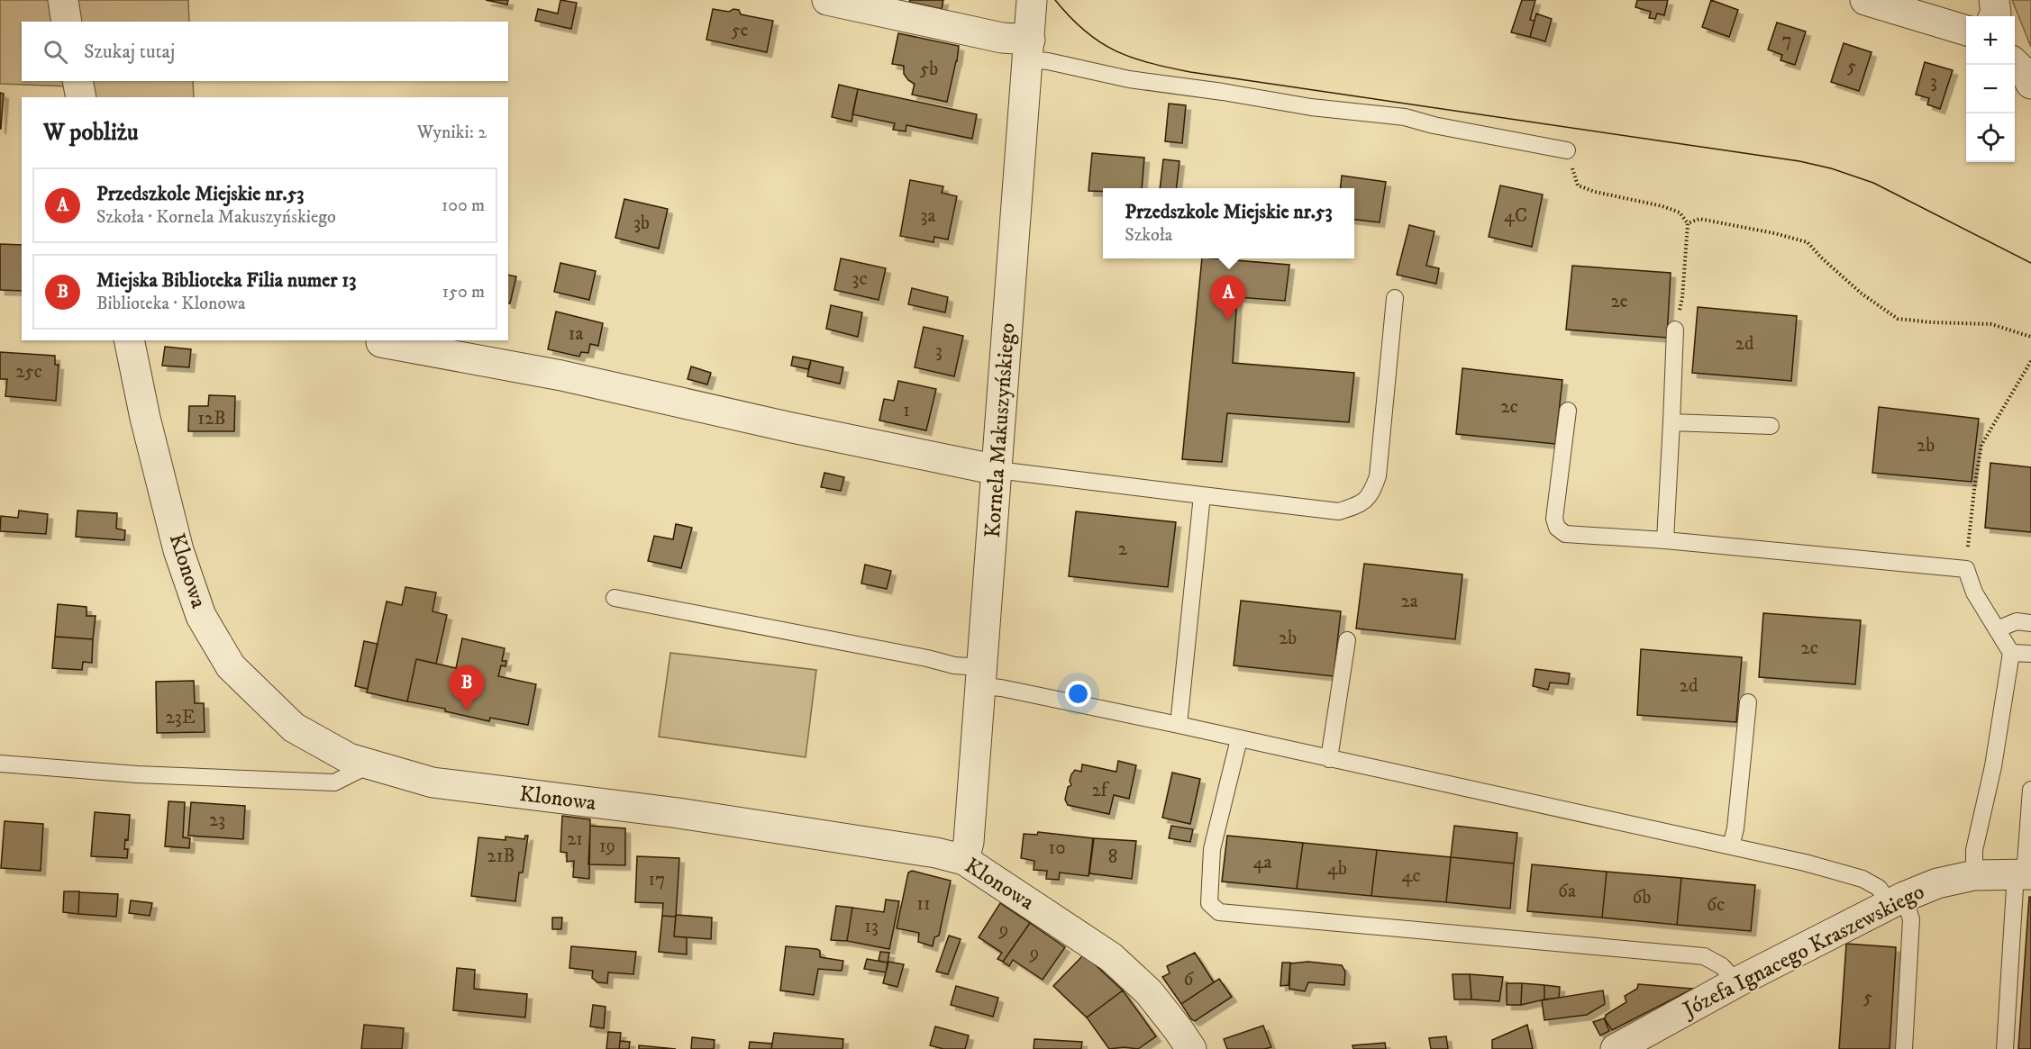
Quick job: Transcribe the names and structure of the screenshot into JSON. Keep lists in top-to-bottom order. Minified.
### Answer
{"streets":{"street":["Kornela Makuszyńskiego","Klonowa","Józefa Ignacego Kraszewskiego"]},"crossings":[["Kornela Makuszyńskiego","Klonowa"]],"house_numbers":["5e","7","5","5b","3","3a","4C","3b","3c","2e","1a","2d","3","25c","2c","1","12B","2b","2","2a","2b","2c","2d","23E","2f","23","21","19","10","21B","8","4a","4b","4c","17","6a","6b","11","6c","13","9","9","6","5"],"page":{"map_buttons":["+","−"],"search":"Szukaj tutaj","heading":["W pobliżu","Wyniki: 2"],"list":[{"mark":"A","name":"Przedszkole Miejskie nr.53","note":"Szkoła · Kornela Makuszyńskiego","value":"100 m"},{"mark":"B","name":"Miejska Biblioteka Filia numer 13","note":"Biblioteka · Klonowa","value":"150 m"}],"popup":["Przedszkole Miejskie nr.53","Szkoła"],"pins":["A","B"]}}
